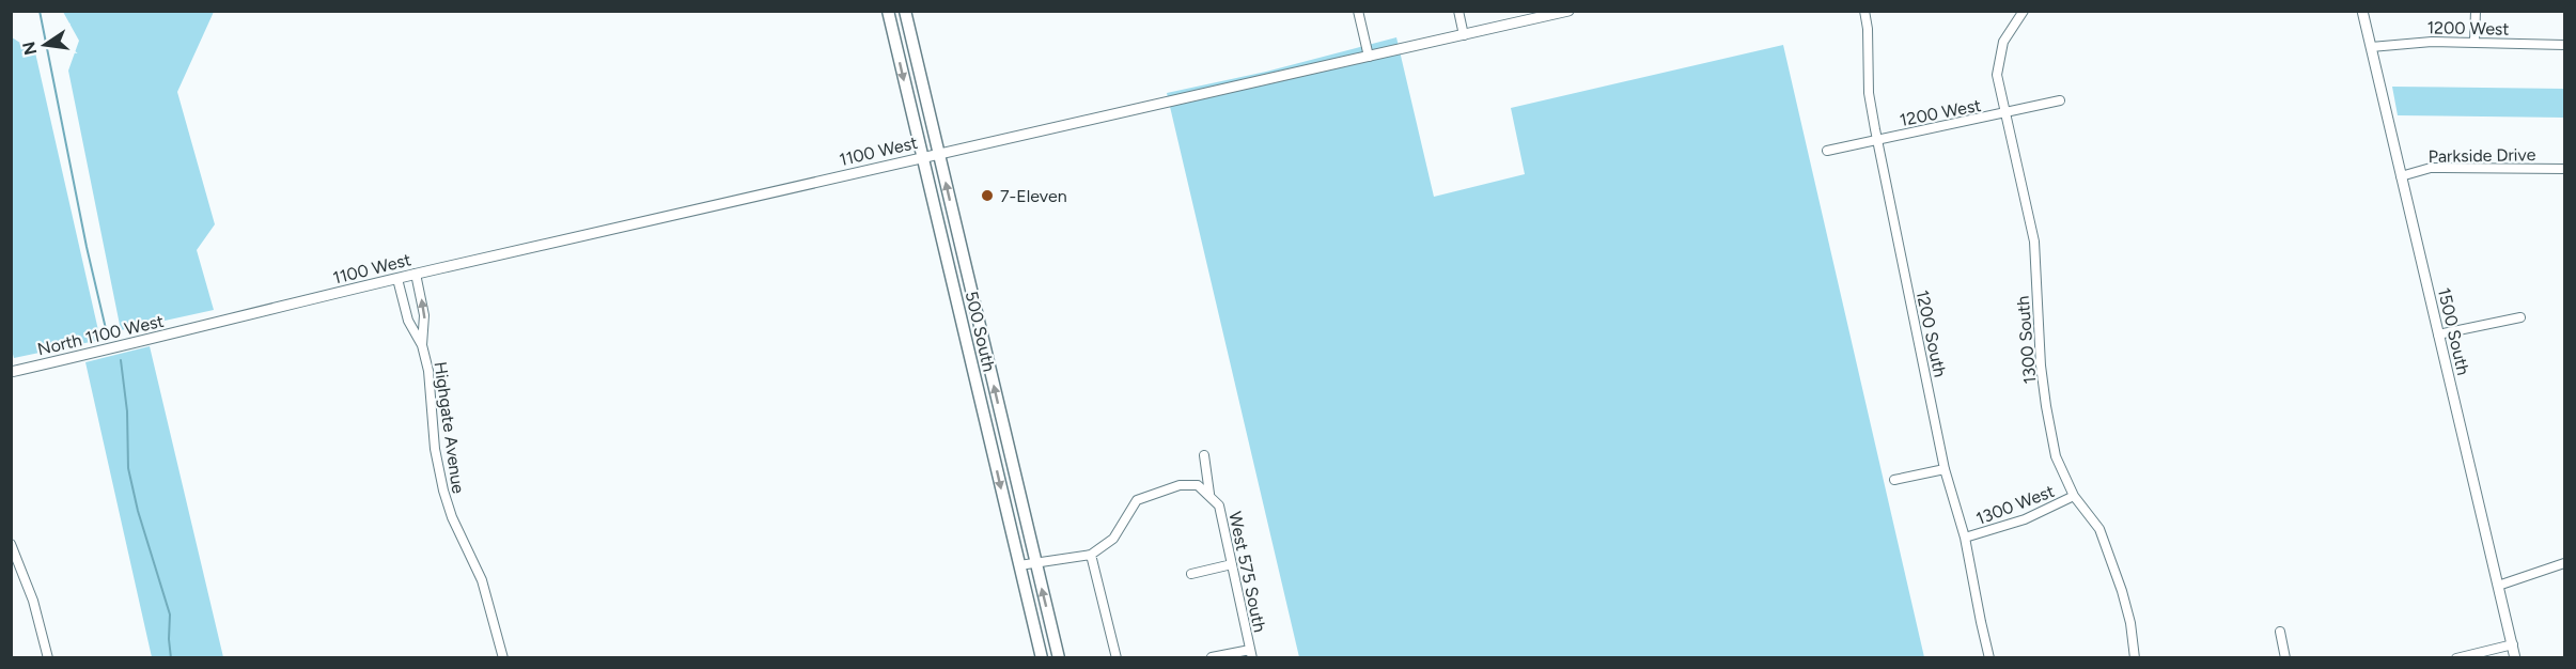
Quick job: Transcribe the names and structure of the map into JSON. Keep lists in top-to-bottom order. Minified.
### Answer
{"streets":{"main road":["500 South"],"street":["1200 West","1100 West","Parkside Drive","1500 South","1200 South","North 1100 West","1300 South","Highgate Avenue","1300 West","West 575 South"]},"crossings":[["1200 West","1500 South"],["1200 West","1200 South"],["1200 West","1300 South"],["1100 West","500 South"],["1100 West","North 1100 West"],["1100 West","Highgate Avenue"],["Parkside Drive","1500 South"],["1200 South","1300 West"],["1300 South","1300 West"]],"places":["7-Eleven"],"north":"left"}
